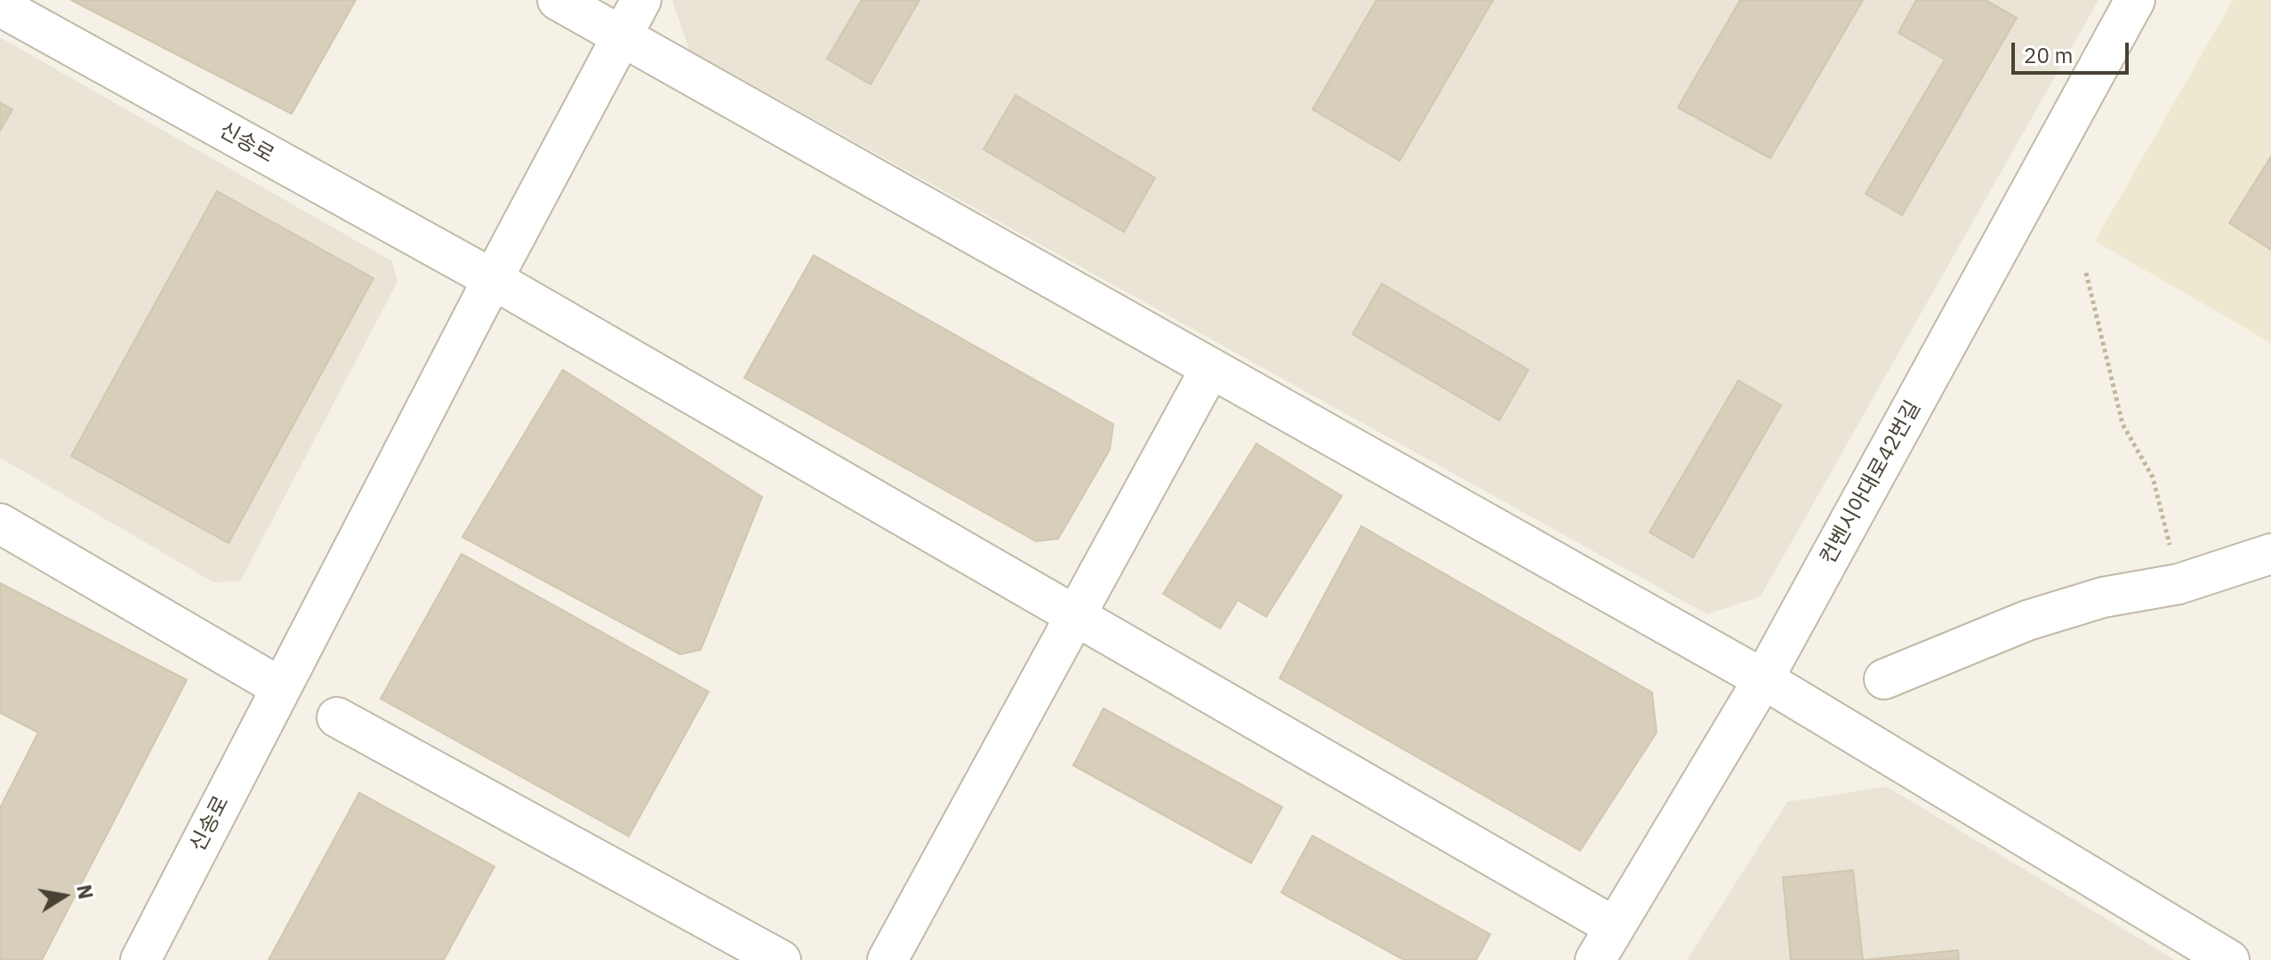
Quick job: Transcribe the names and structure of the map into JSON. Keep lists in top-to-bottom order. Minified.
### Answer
{"streets":{"street":["신송로","컨벤시아대로42번길"]},"scale_bar":"20 m","north":"right"}
